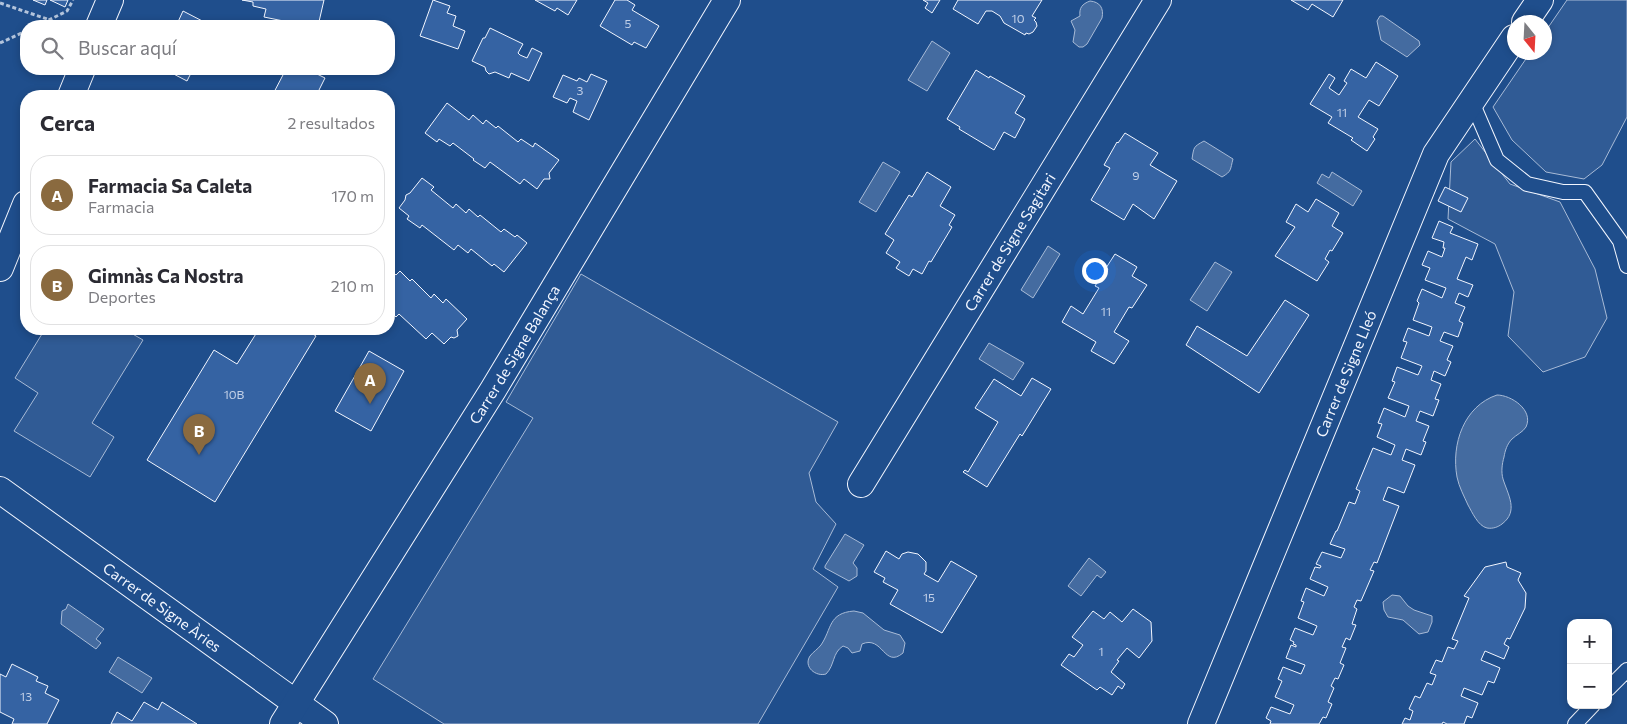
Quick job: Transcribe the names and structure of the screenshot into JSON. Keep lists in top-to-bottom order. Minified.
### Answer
{"streets":{"street":["Carrer de Signe Sagitari","Carrer de Signe Balança","Carrer de Signe Lleó","Carrer de Signe Àries"]},"crossings":[["Carrer de Signe Balança","Carrer de Signe Àries"]],"house_numbers":["10","5","3","11","9","11","10B","15","1","13"],"north":"bottom","page":{"search":"Buscar aquí","heading":["Cerca","2 resultados"],"list":[{"mark":"A","name":"Farmacia Sa Caleta","note":"Farmacia","value":"170 m"},{"mark":"B","name":"Gimnàs Ca Nostra","note":"Deportes","value":"210 m"}],"pins":["A","B"],"map_buttons":["+","−"]}}
